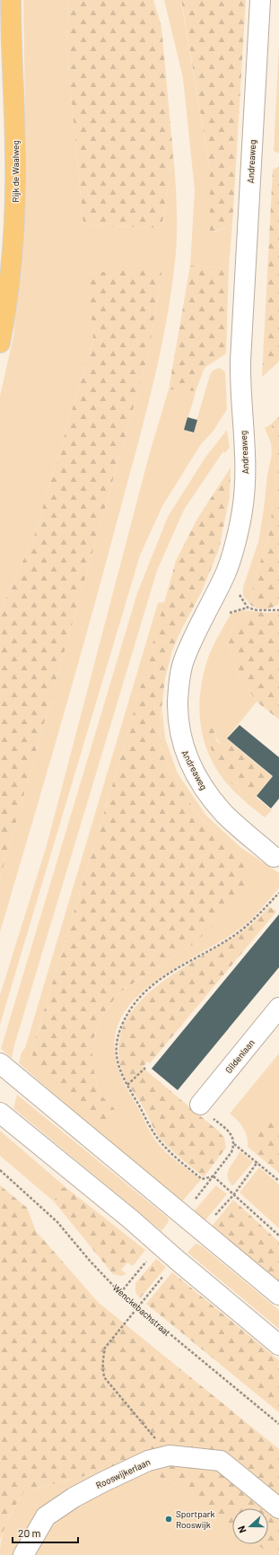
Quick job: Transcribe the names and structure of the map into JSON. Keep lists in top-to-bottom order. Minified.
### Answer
{"streets":{"main road":["Rijk de Waalweg"],"street":["Andreaweg","Gildenlaan","Rooswijkerlaan"],"path":["Wenckebachstraat"]},"places":["Sportpark Rooswijk"],"scale_bar":"20 m","north":"left"}
